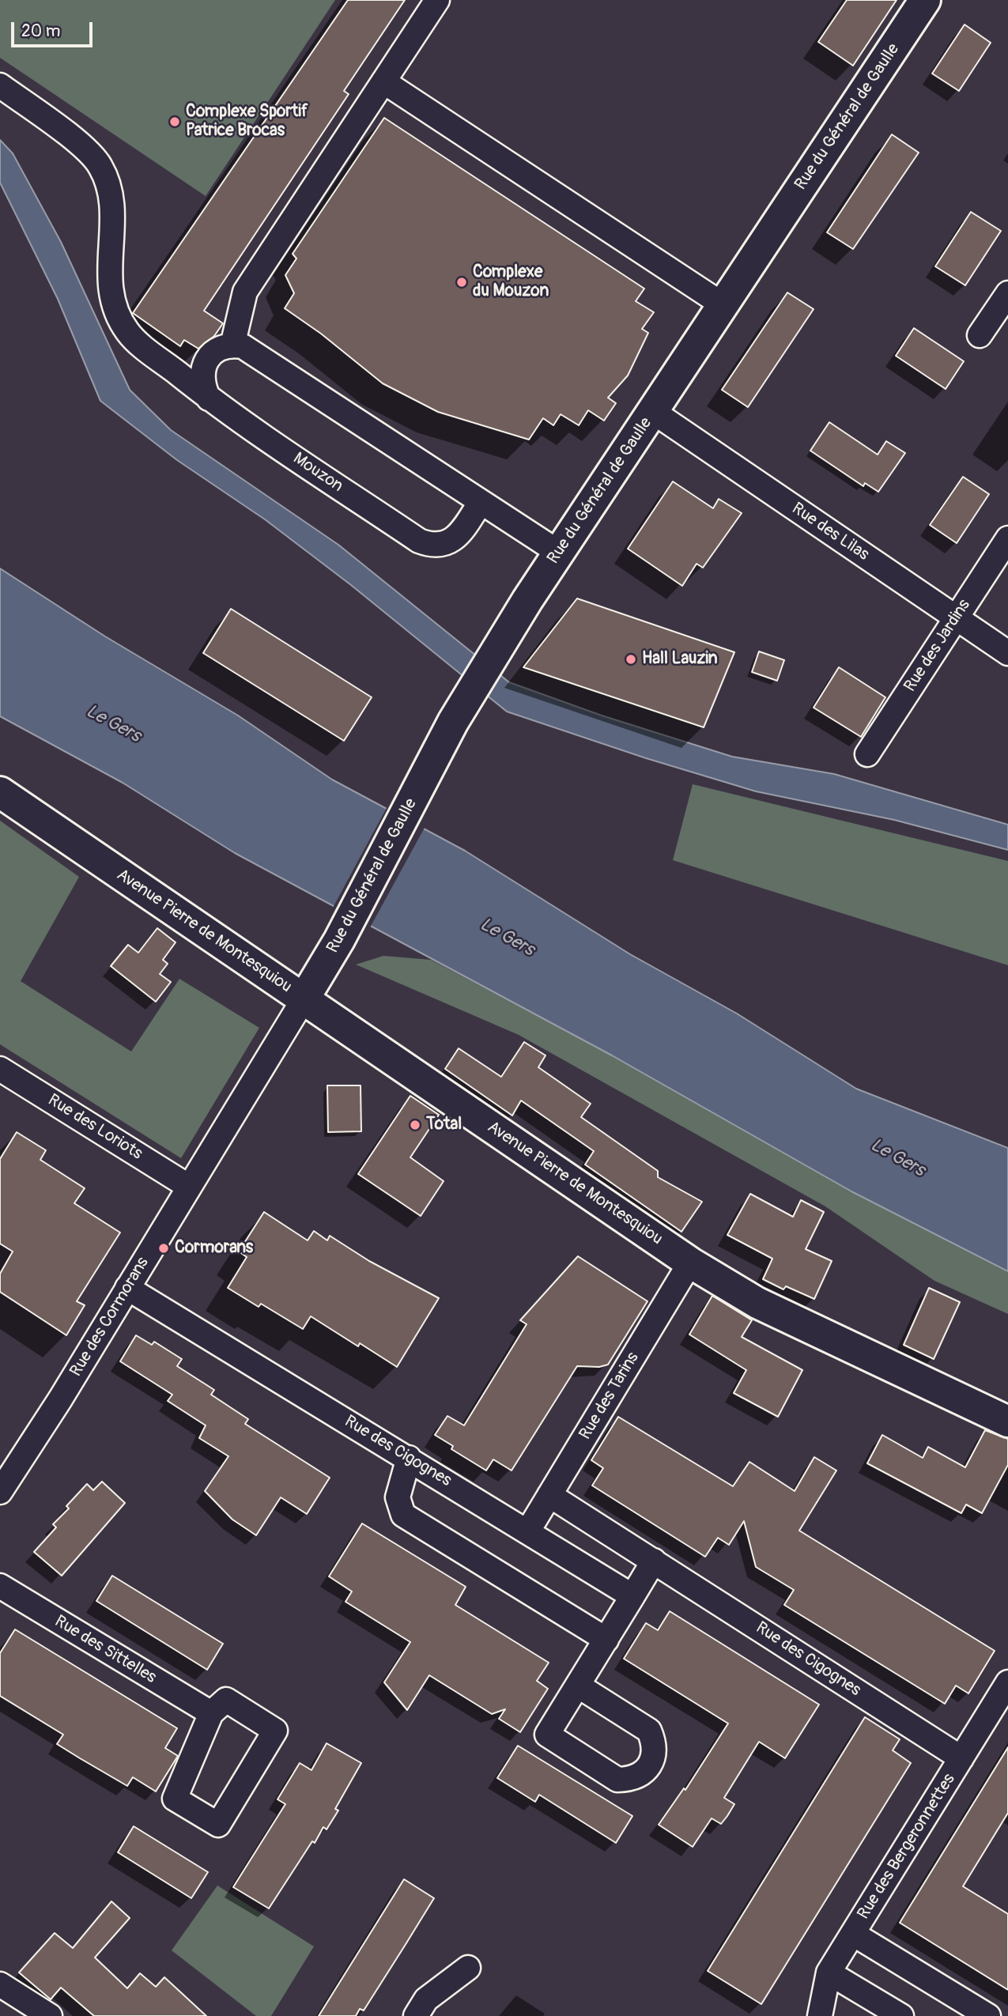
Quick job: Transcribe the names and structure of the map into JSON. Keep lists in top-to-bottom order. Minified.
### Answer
{"streets":{"street":["Rue du Général de Gaulle","Mouzon","Rue des Lilas","Rue des Jardins","Avenue Pierre de Montesquiou","Rue des Loriots","Rue des Cormorans","Rue des Tarins","Rue des Cigognes","Rue des Sittelles","Rue des Bergeronnettes"]},"crossings":[["Rue du Général de Gaulle","Rue des Lilas"],["Rue du Général de Gaulle","Avenue Pierre de Montesquiou"],["Rue du Général de Gaulle","Rue des Cormorans"],["Rue des Lilas","Rue des Jardins"],["Avenue Pierre de Montesquiou","Rue des Cormorans"],["Avenue Pierre de Montesquiou","Rue des Tarins"],["Rue des Loriots","Rue des Cormorans"],["Rue des Cormorans","Rue des Cigognes"],["Rue des Tarins","Rue des Cigognes"],["Rue des Cigognes","Rue des Bergeronnettes"]],"water":["Le Gers"],"places":["Complexe Sportif Patrice Brocas","Complexe du Mouzon","Hall Lauzin","Total","Cormorans"],"scale_bar":"20 m"}
